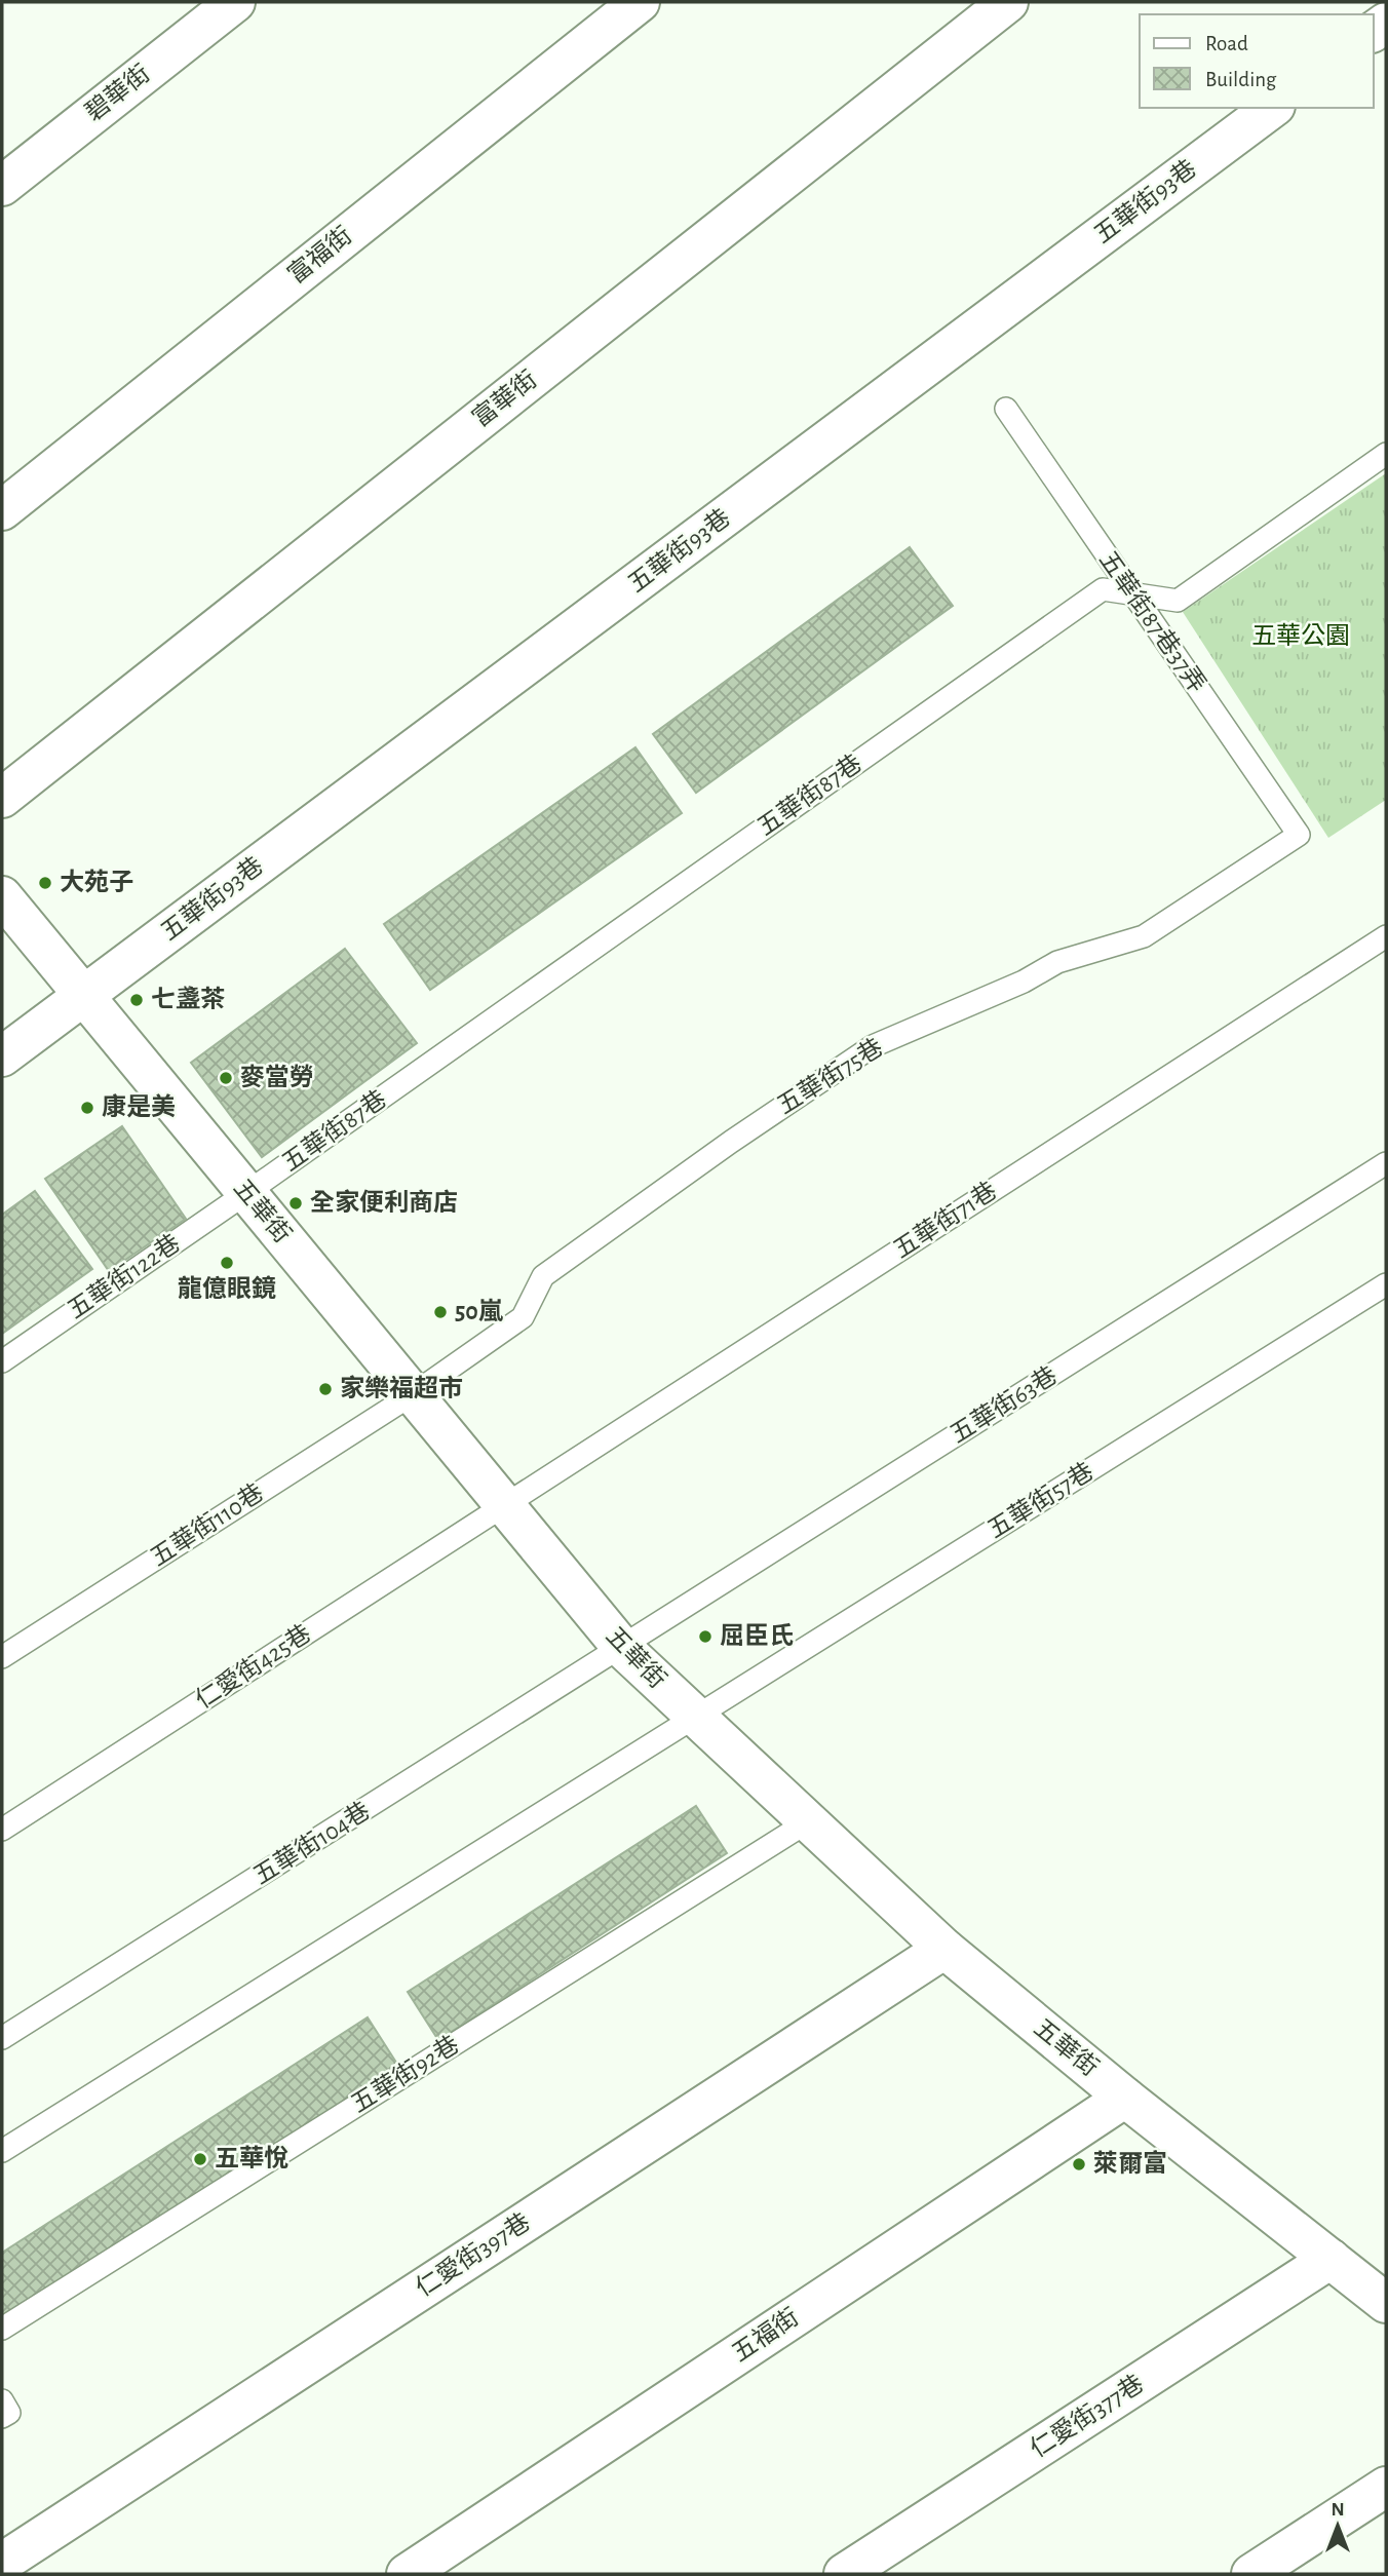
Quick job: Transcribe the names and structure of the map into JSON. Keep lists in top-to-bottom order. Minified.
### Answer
{"streets":{"street":["碧華街","五華街93巷","富福街","富華街","五華街","仁愛街397巷","五福街","仁愛街377巷"],"lane":["五華街87巷37弄","五華街87巷","五華街75巷","五華街71巷","五華街122巷","五華街63巷","五華街57巷","五華街110巷","仁愛街425巷","五華街104巷","五華街92巷"]},"crossings":[["五華街93巷","五華街"],["五華街87巷37弄","五華街87巷"],["五華街87巷37弄","五華街75巷"],["五華街87巷","五華街"],["五華街87巷","五華街122巷"],["五華街75巷","五華街"],["五華街75巷","五華街110巷"],["五華街","五華街71巷"],["五華街","五華街122巷"],["五華街","五華街63巷"],["五華街","五華街57巷"],["五華街","五華街110巷"],["五華街","仁愛街425巷"],["五華街","五華街104巷"],["五華街","五華街92巷"],["五華街","仁愛街397巷"],["五華街","五福街"],["五華街","仁愛街377巷"],["五華街71巷","仁愛街425巷"],["五華街63巷","五華街104巷"]],"parks":["五華公園"],"places":["大苑子","七盞茶","麥當勞","康是美","全家便利商店","龍億眼鏡","50嵐","家樂福超市","屈臣氏","五華悅","萊爾富"],"legend":["Road","Building"],"north":"top"}
